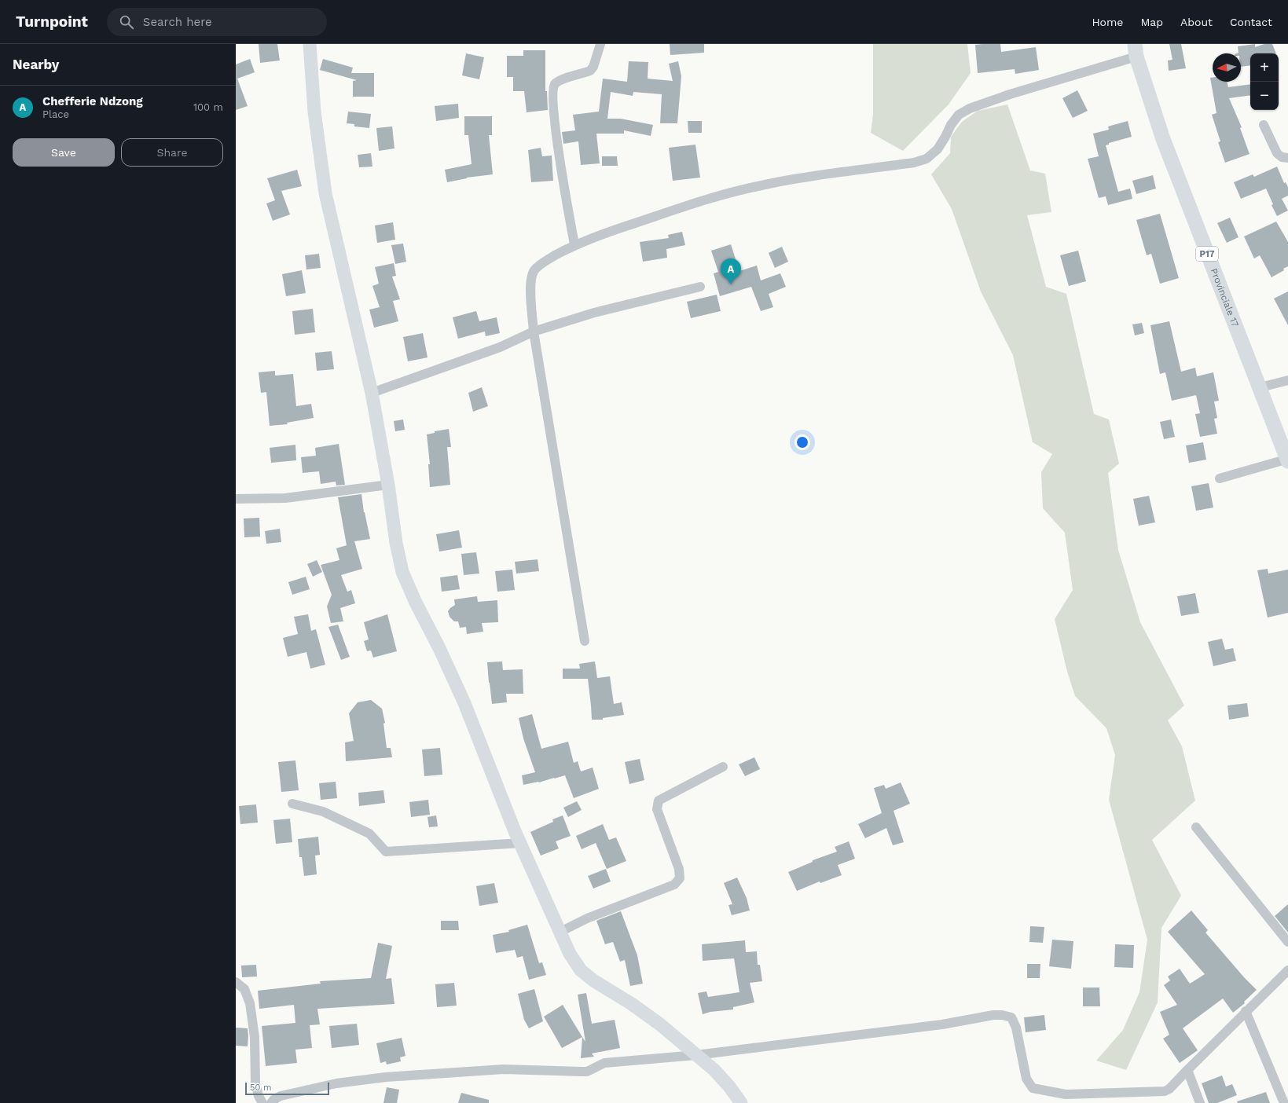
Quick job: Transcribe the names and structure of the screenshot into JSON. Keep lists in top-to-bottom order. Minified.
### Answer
{"streets":{"main road":["P17","Provinciale 17"]},"scale_bar":"50 m","north":"left","page":{"header":"Turnpoint","search":"Search here","nav":["Home","Map","About","Contact"],"heading":"Nearby","map_buttons":["+","−"],"list":[{"mark":"A","name":"Chefferie Ndzong","note":"Place","value":"100 m"}],"buttons":["Save","Share"],"pins":"A","scale":"50 m"}}
